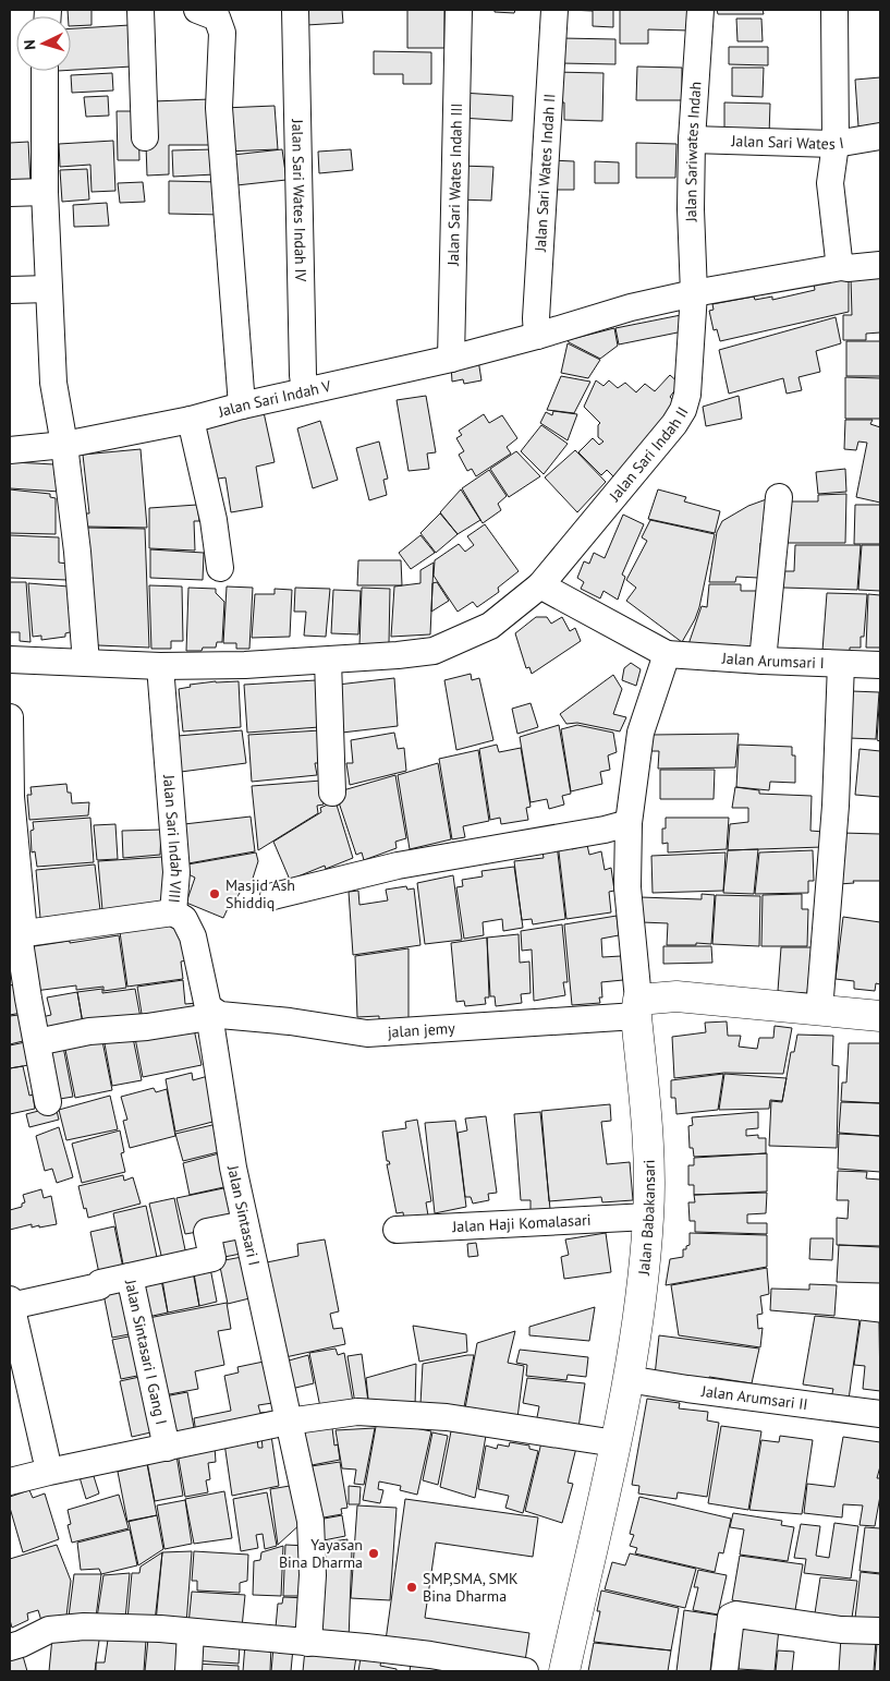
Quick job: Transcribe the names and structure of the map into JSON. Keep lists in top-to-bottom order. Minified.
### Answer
{"streets":{"street":["Jalan Sari Wates I","Jalan Sariwates Indah","Jalan Sari Wates Indah II","Jalan Sari Wates Indah III","Jalan Sari Wates Indah IV","Jalan Sari Indah V","Jalan Sari Indah II","Jalan Arumsari I","Jalan Sari Indah VIII","jalan jemy","Jalan Sintasari I","Jalan Babakansari","Jalan Haji Komalasari","Jalan Sintasari I Gang I","Jalan Arumsari II"]},"crossings":[["Jalan Sari Wates I","Jalan Sariwates Indah"],["Jalan Sariwates Indah","Jalan Sari Indah V"],["Jalan Sariwates Indah","Jalan Sari Indah II"],["Jalan Sari Wates Indah II","Jalan Sari Indah V"],["Jalan Sari Wates Indah III","Jalan Sari Indah V"],["Jalan Sari Wates Indah IV","Jalan Sari Indah V"],["Jalan Sari Indah V","Jalan Sari Indah II"],["Jalan Sari Indah II","Jalan Sari Indah VIII"],["Jalan Sari Indah VIII","Jalan Sintasari I"],["jalan jemy","Jalan Sintasari I"],["jalan jemy","Jalan Babakansari"],["Jalan Sintasari I","Jalan Sintasari I Gang I"],["Jalan Babakansari","Jalan Haji Komalasari"],["Jalan Babakansari","Jalan Arumsari II"]],"places":["Masjid Ash Shiddiq","Yayasan Bina Dharma","SMP,SMA, SMK Bina Dharma"],"north":"left"}
